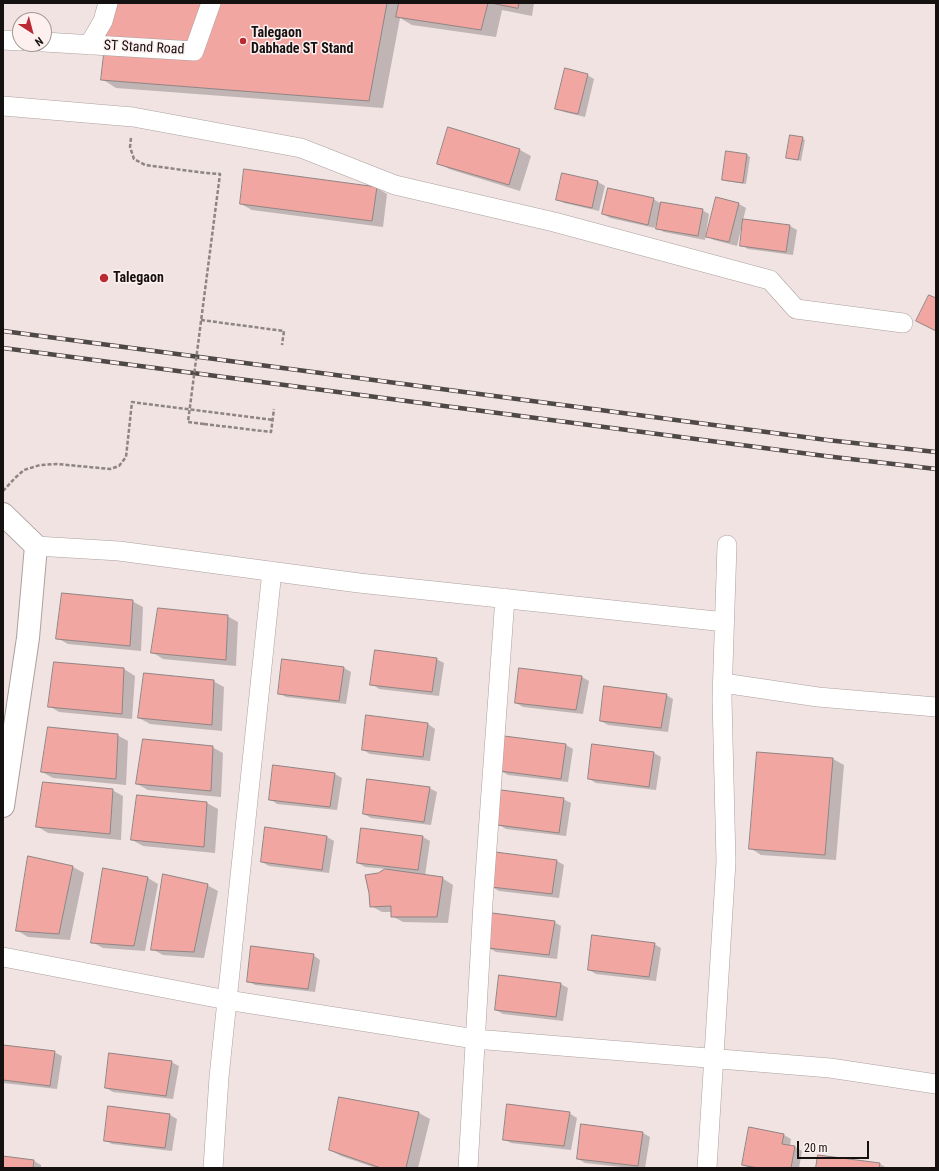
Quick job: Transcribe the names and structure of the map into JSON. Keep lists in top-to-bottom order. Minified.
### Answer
{"streets":{"street":["ST Stand Road"]},"places":["Talegaon Dabhade ST Stand","Talegaon"],"scale_bar":"20 m","north":"bottom right"}
